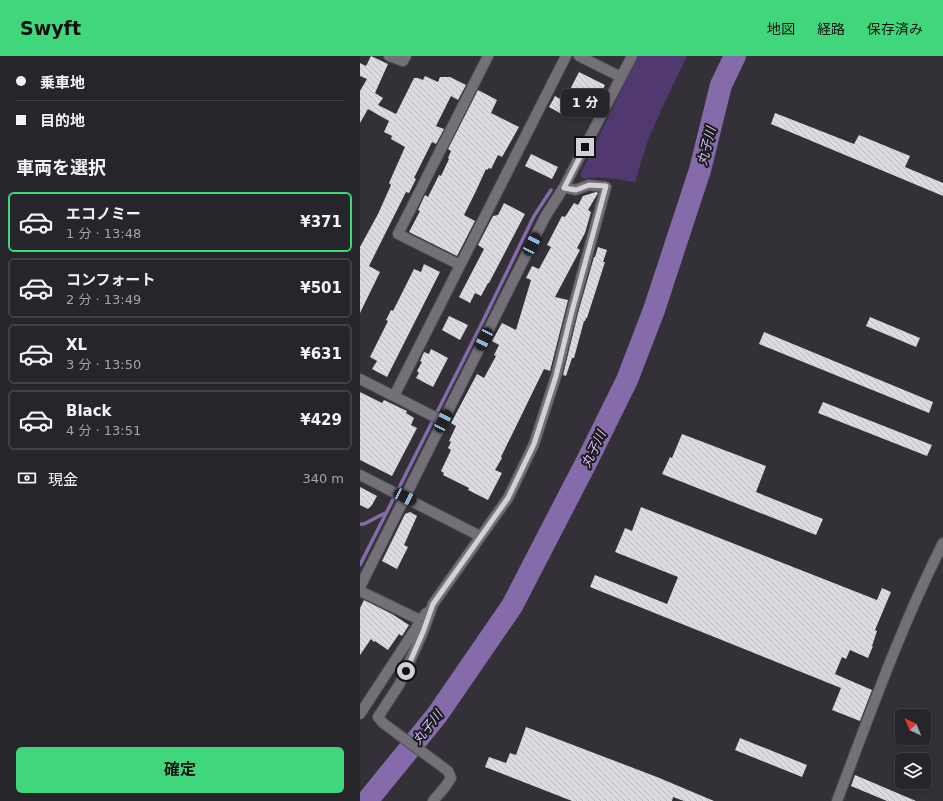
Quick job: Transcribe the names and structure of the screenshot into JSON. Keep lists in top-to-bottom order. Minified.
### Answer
{"water":["丸子川"],"north":"top left","page":{"header":"Swyft","nav":["地図","経路","保存済み"],"banner":["乗車地","目的地"],"bubble":"1 分","heading":"車両を選択","list":[{"name":"エコノミー","note":"1 分 · 13:48","value":"¥371"},{"name":"コンフォート","note":"2 分 · 13:49","value":"¥501"},{"name":"XL","note":"3 分 · 13:50","value":"¥631"},{"name":"Black","note":"4 分 · 13:51","value":"¥429"}],"pay":["現金","340 m"],"buttons":"確定"}}
